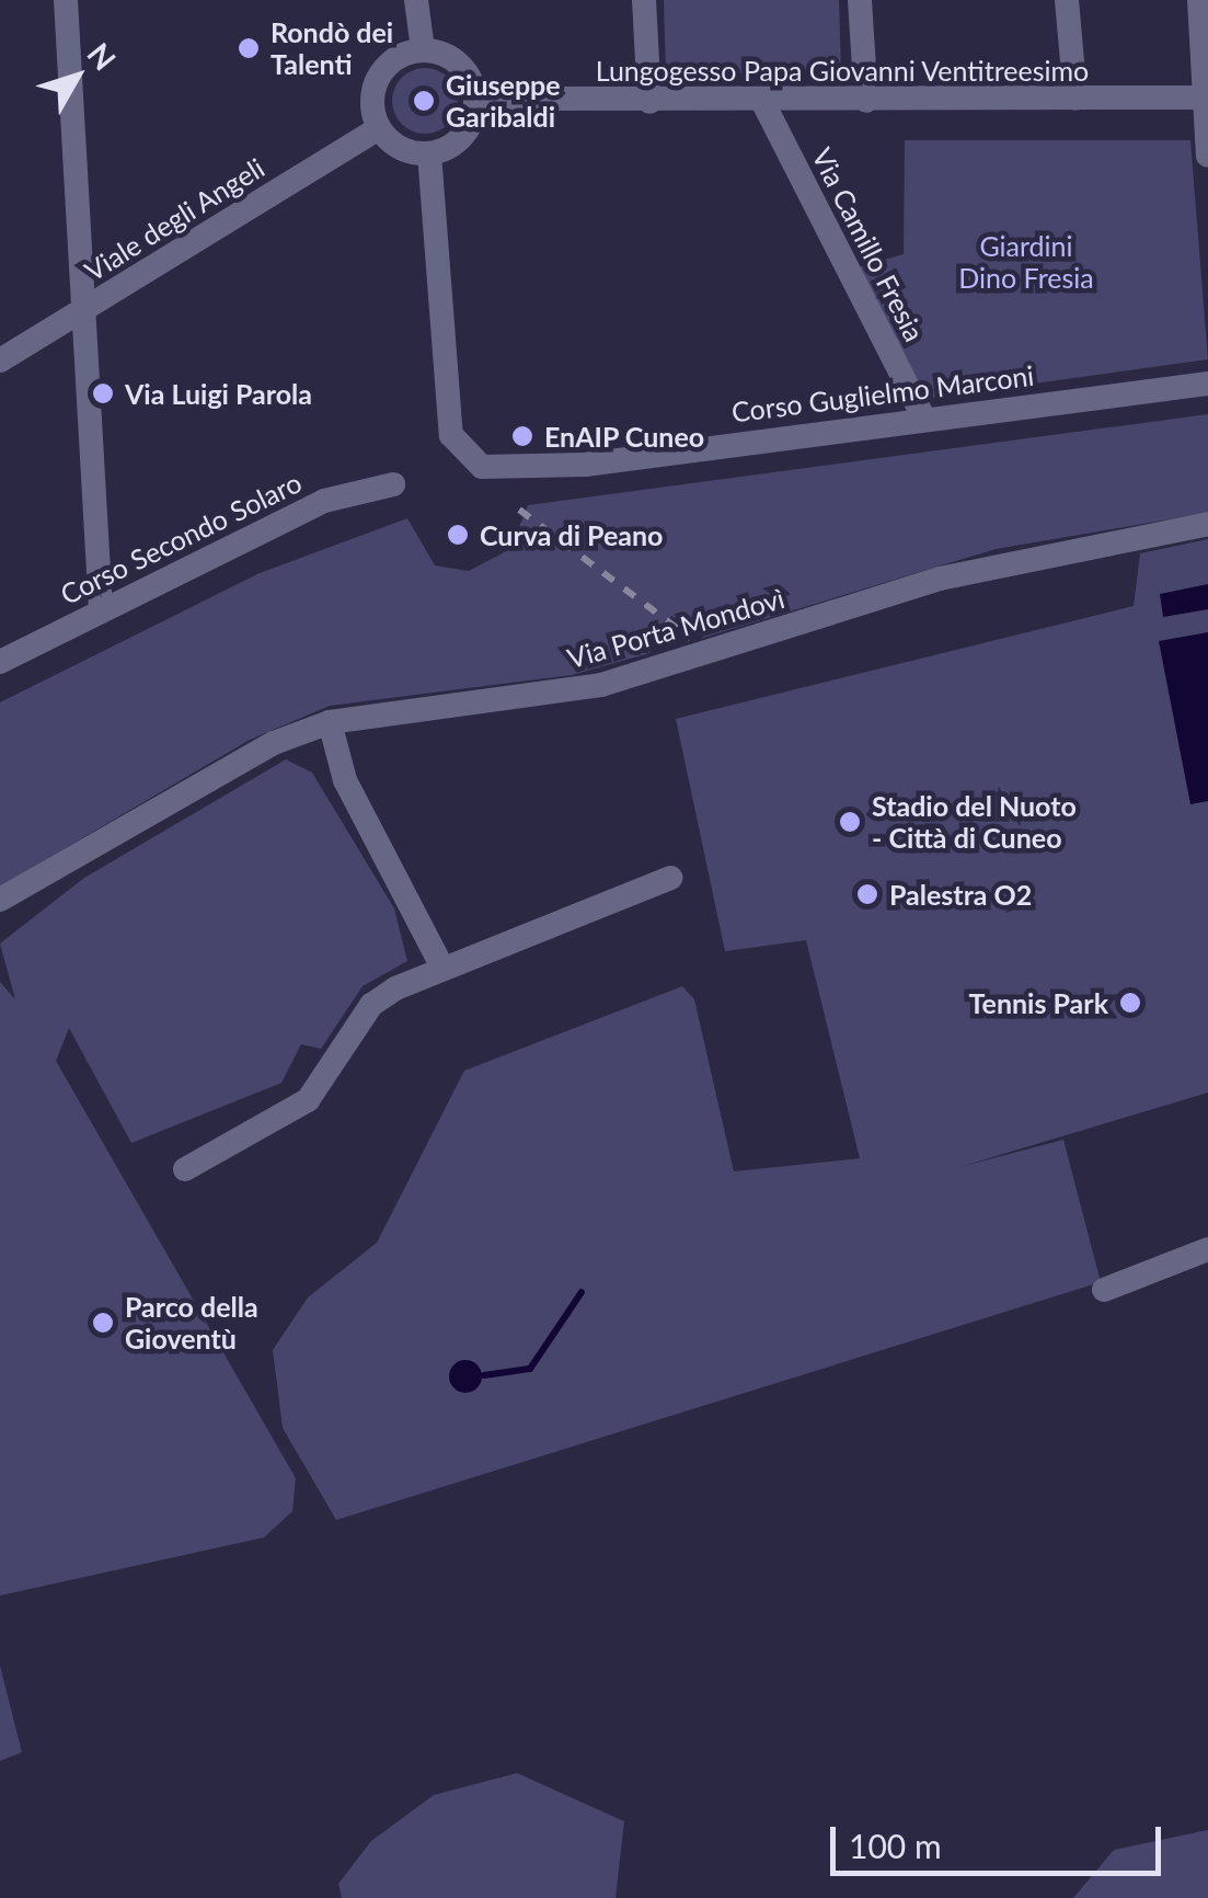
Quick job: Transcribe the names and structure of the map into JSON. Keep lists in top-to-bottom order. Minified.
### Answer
{"streets":{"street":["Lungogesso Papa Giovanni Ventitreesimo","Viale degli Angeli","Via Camillo Fresia","Corso Guglielmo Marconi","Corso Secondo Solaro","Via Porta Mondovì"]},"crossings":[["Lungogesso Papa Giovanni Ventitreesimo","Viale degli Angeli"],["Lungogesso Papa Giovanni Ventitreesimo","Via Camillo Fresia"],["Lungogesso Papa Giovanni Ventitreesimo","Corso Guglielmo Marconi"],["Viale degli Angeli","Corso Guglielmo Marconi"],["Via Camillo Fresia","Corso Guglielmo Marconi"]],"parks":["Giardini Dino Fresia"],"places":["Rondò dei Talenti","Giuseppe Garibaldi","Via Luigi Parola","EnAIP Cuneo","Curva di Peano","Stadio del Nuoto - Città di Cuneo","Palestra O2","Tennis Park","Parco della Gioventù"],"scale_bar":"100 m","north":"top right"}
